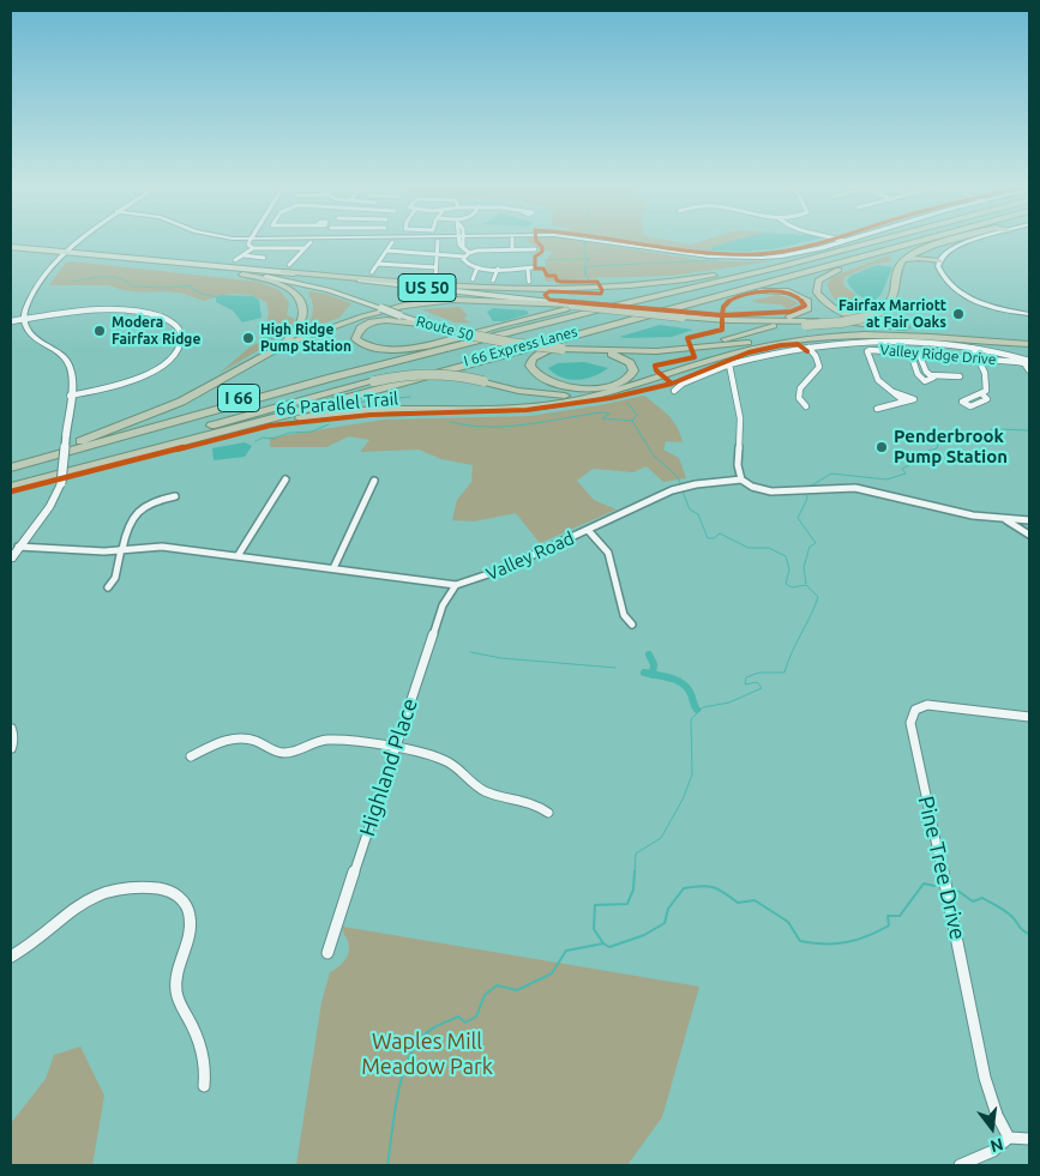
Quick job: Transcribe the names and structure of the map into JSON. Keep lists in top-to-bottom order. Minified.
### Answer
{"streets":{"highway":["US 50","Route 50","I 66 Express Lanes","I 66"],"street":["Valley Ridge Drive","Valley Road","Highland Place","Pine Tree Drive"],"cycle path":["66 Parallel Trail"]},"crossings":[["Valley Road","Highland Place"]],"parks":["Waples Mill Meadow Park"],"places":["Fairfax Marriott at Fair Oaks","Modera Fairfax Ridge","High Ridge Pump Station","Penderbrook Pump Station"],"north":"bottom"}
